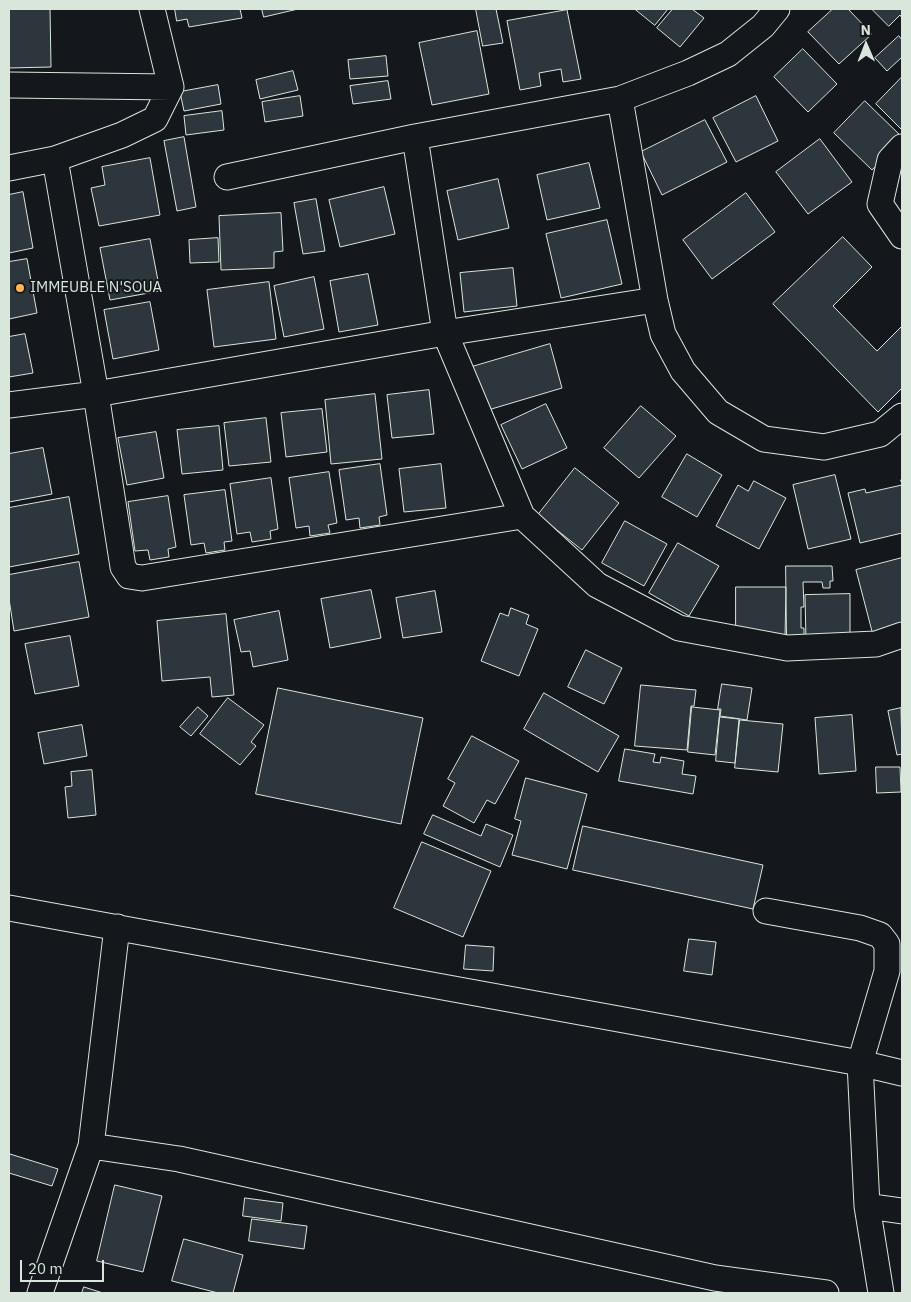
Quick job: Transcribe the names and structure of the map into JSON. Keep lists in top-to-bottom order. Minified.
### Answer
{"places":["IMMEUBLE N'SOUA"],"scale_bar":"20 m","north":"top"}
